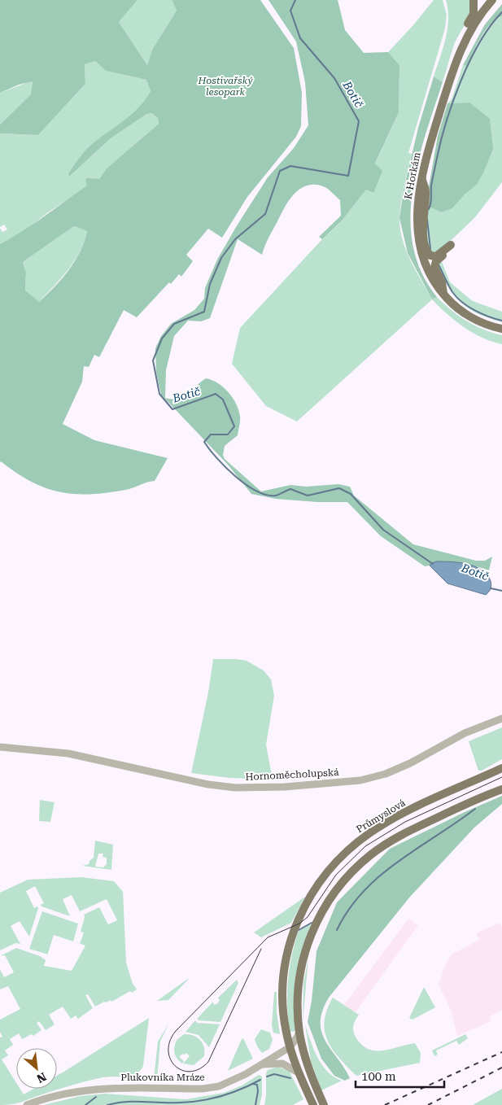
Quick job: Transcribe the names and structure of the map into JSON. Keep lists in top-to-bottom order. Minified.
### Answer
{"streets":{"main road":["K Horkám","Průmyslová"],"street":["Hornoměcholupská","Plukovníka Mráze"]},"crossings":[["Průmyslová","Plukovníka Mráze"]],"water":["Botič"],"parks":["Hostivařský lesopark"],"scale_bar":"100 m","north":"bottom right"}
